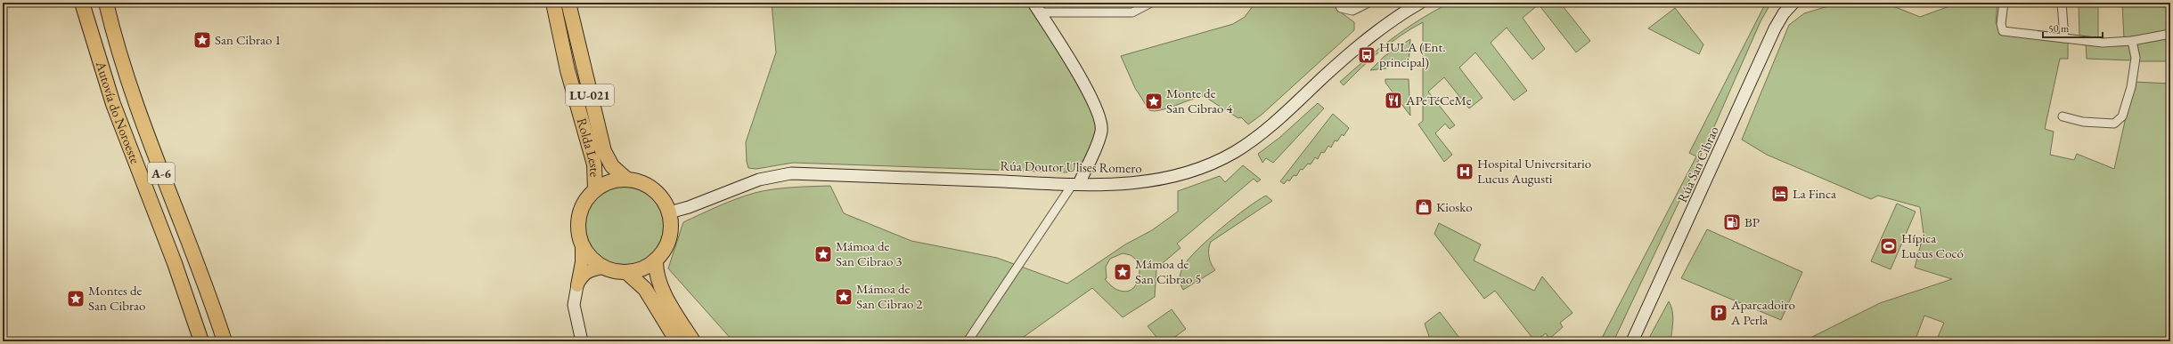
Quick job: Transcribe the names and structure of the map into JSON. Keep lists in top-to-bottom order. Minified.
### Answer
{"streets":{"highway":["LU-021","Autovía do Noroeste","Rolda Leste","A-6"],"street":["Rúa San Cibrao","Rúa Doutor Ulises Romero"]},"crossings":[["Rolda Leste","Rúa Doutor Ulises Romero"]],"places":{"place":["San Cibrao 1","Monte de San Cibrao 4","Mámoa de San Cibrao 3","Mámoa de San Cibrao 5","Mámoa de San Cibrao 2","Montes de San Cibrao"],"bus stop":["HULA (Ent. principal)"],"restaurant":["APeTéCeMe"],"hospital":["Hospital Universitario Lucus Augusti"],"hotel":["La Finca"],"shop":["Kiosko"],"fuel station":["BP"],"sports":["Hípica Lucus Cocó"],"parking":["Aparcadoiro A Perla"]},"scale_bar":"50 m"}
